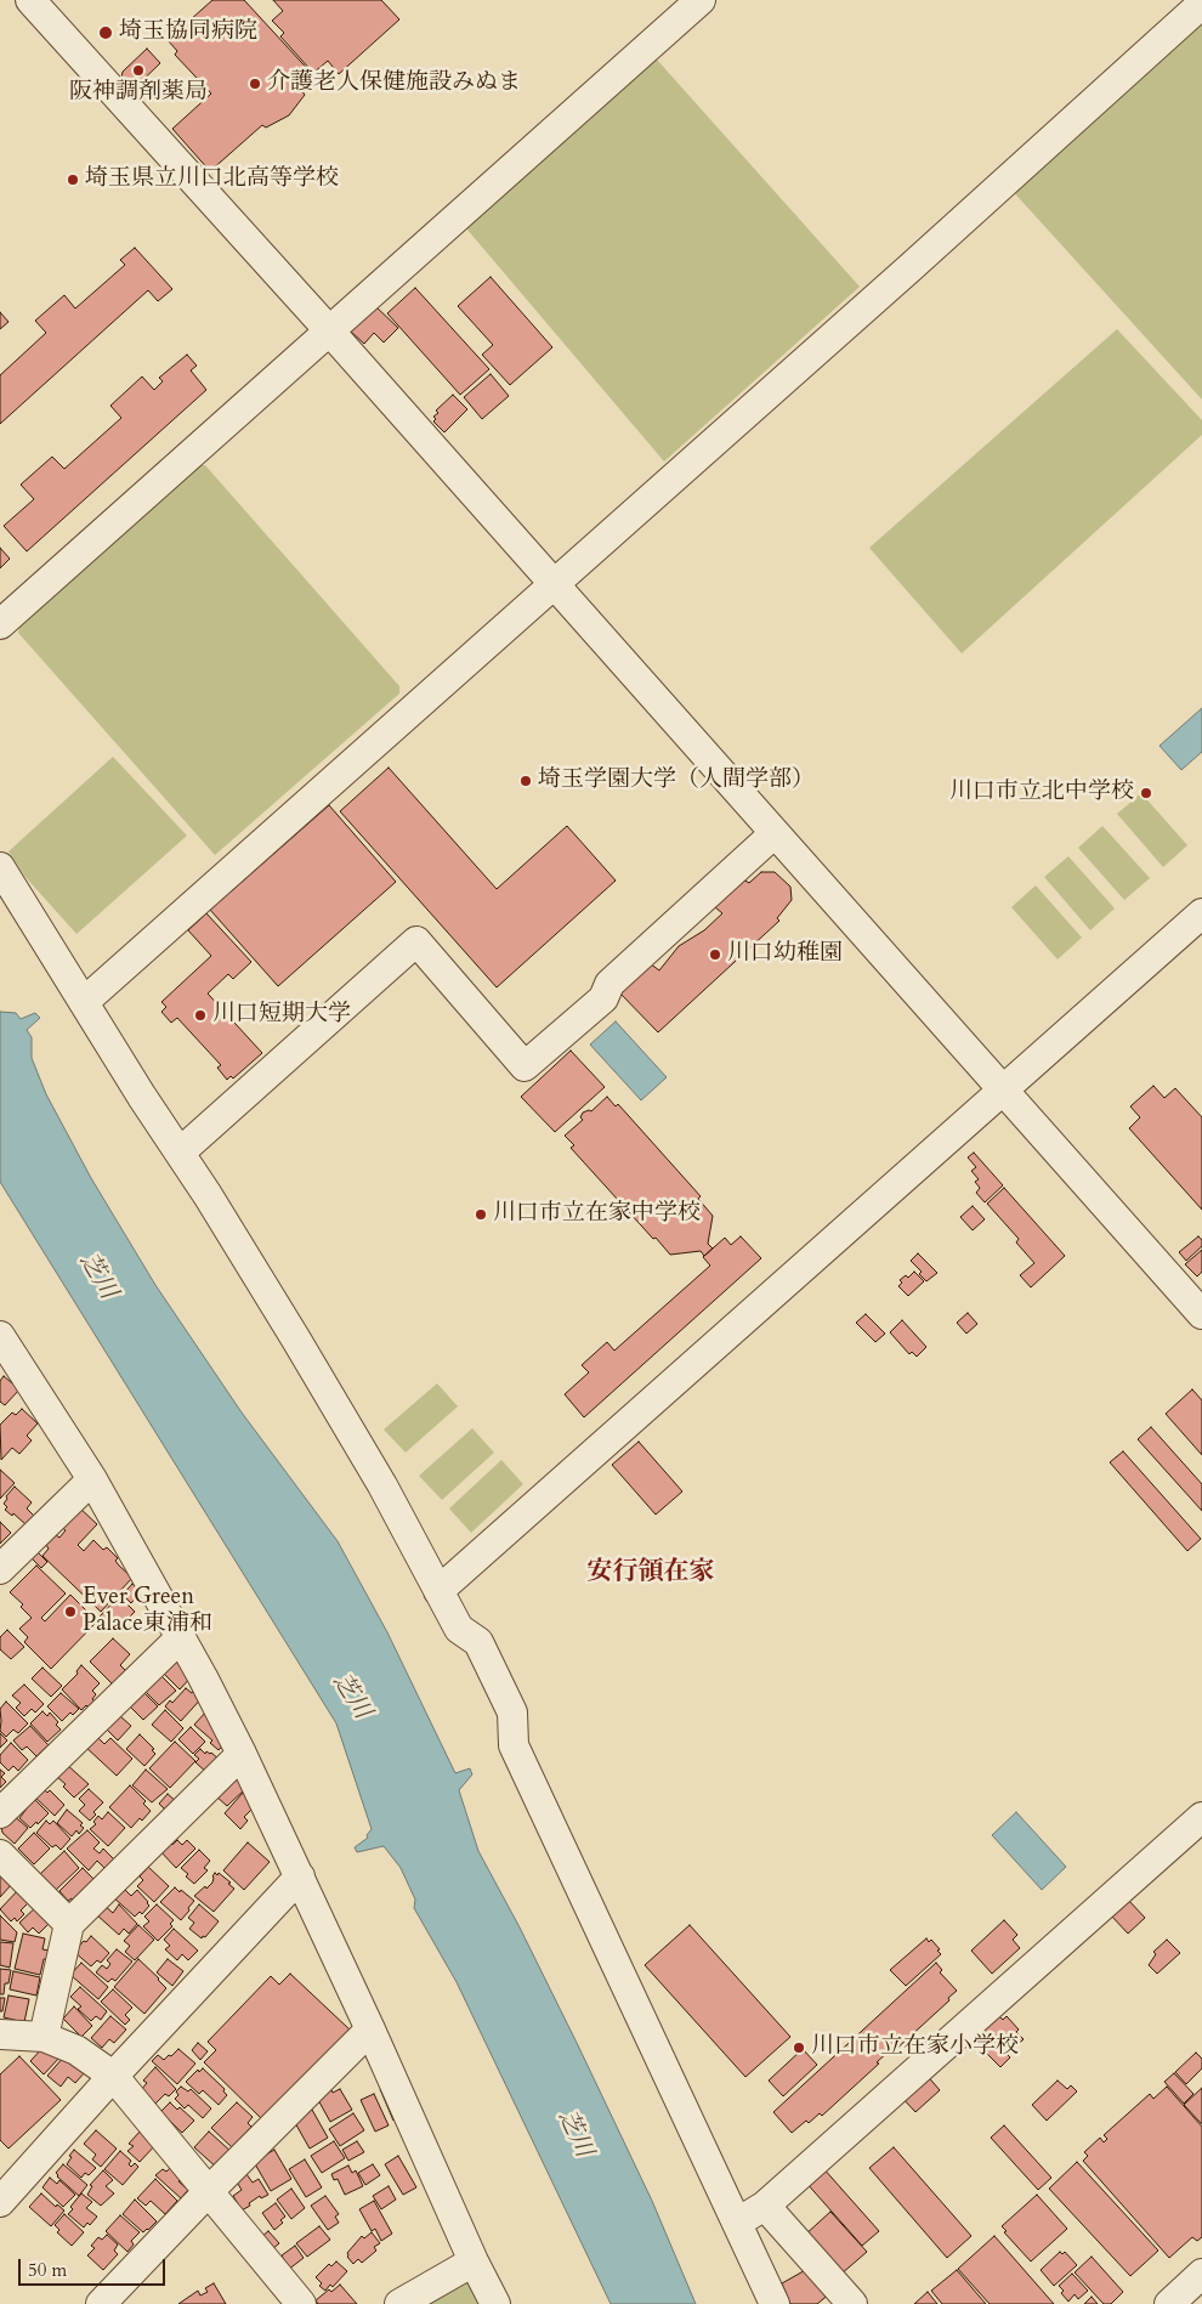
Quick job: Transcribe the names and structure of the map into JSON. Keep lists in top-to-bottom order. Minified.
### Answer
{"districts":["安行領在家"],"water":["芝川"],"places":["埼玉協同病院","阪神調剤薬局","介護老人保健施設みぬま","埼玉県立川口北高等学校","埼玉学園大学（人間学部）","川口市立北中学校","川口幼稚園","川口短期大学","川口市立在家中学校","Ever Green Palace東浦和","川口市立在家小学校"],"scale_bar":"50 m"}
